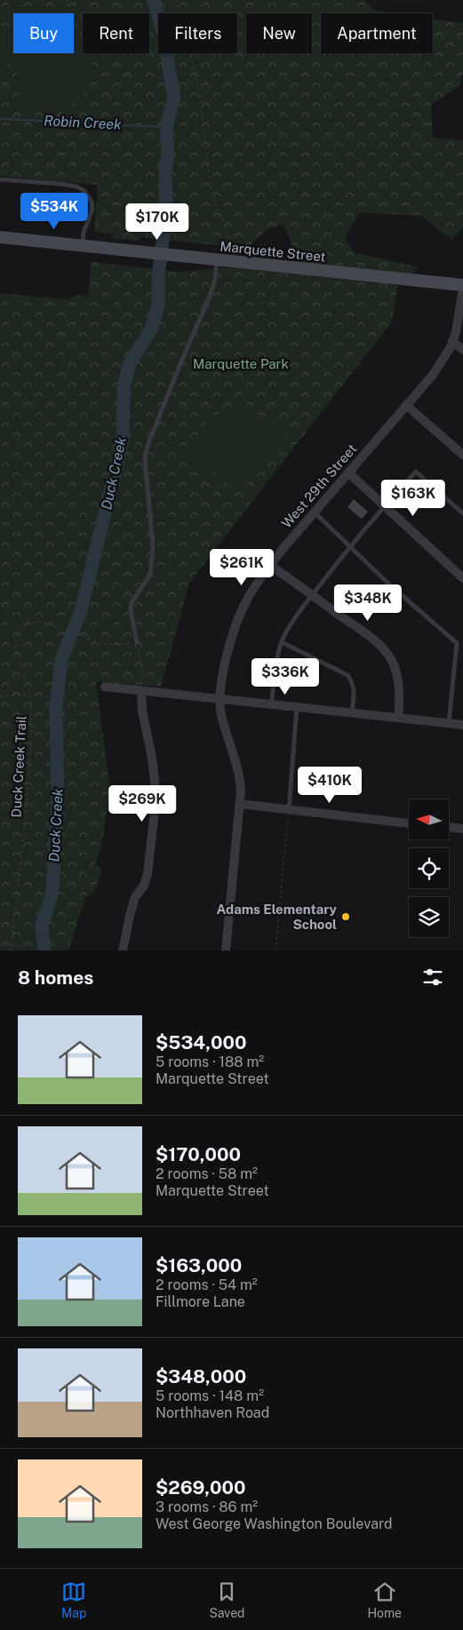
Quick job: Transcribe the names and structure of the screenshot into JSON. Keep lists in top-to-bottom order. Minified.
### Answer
{"streets":{"main road":["Marquette Street"],"street":["West 29th Street"],"path":["Duck Creek Trail"]},"crossings":[["Marquette Street","West 29th Street"]],"water":["Robin Creek","Duck Creek"],"parks":["Marquette Park"],"places":["Adams Elementary School"],"north":"left","page":{"chip":["Buy","Rent","Filters","New","Apartment"],"price":["$534K","$170K","$163K","$261K","$348K","$336K","$410K","$269K"],"heading":"8 homes","list":[{"name":"$534,000","note":"5 rooms · 188 m² · Marquette Street"},{"name":"$170,000","note":"2 rooms · 58 m² · Marquette Street"},{"name":"$163,000","note":"2 rooms · 54 m² · Fillmore Lane"},{"name":"$348,000","note":"5 rooms · 148 m² · Northhaven Road"},{"name":"$269,000","note":"3 rooms · 86 m² · West George Washington Boulevard"}],"tabs":["Map","Saved","Home"]}}
